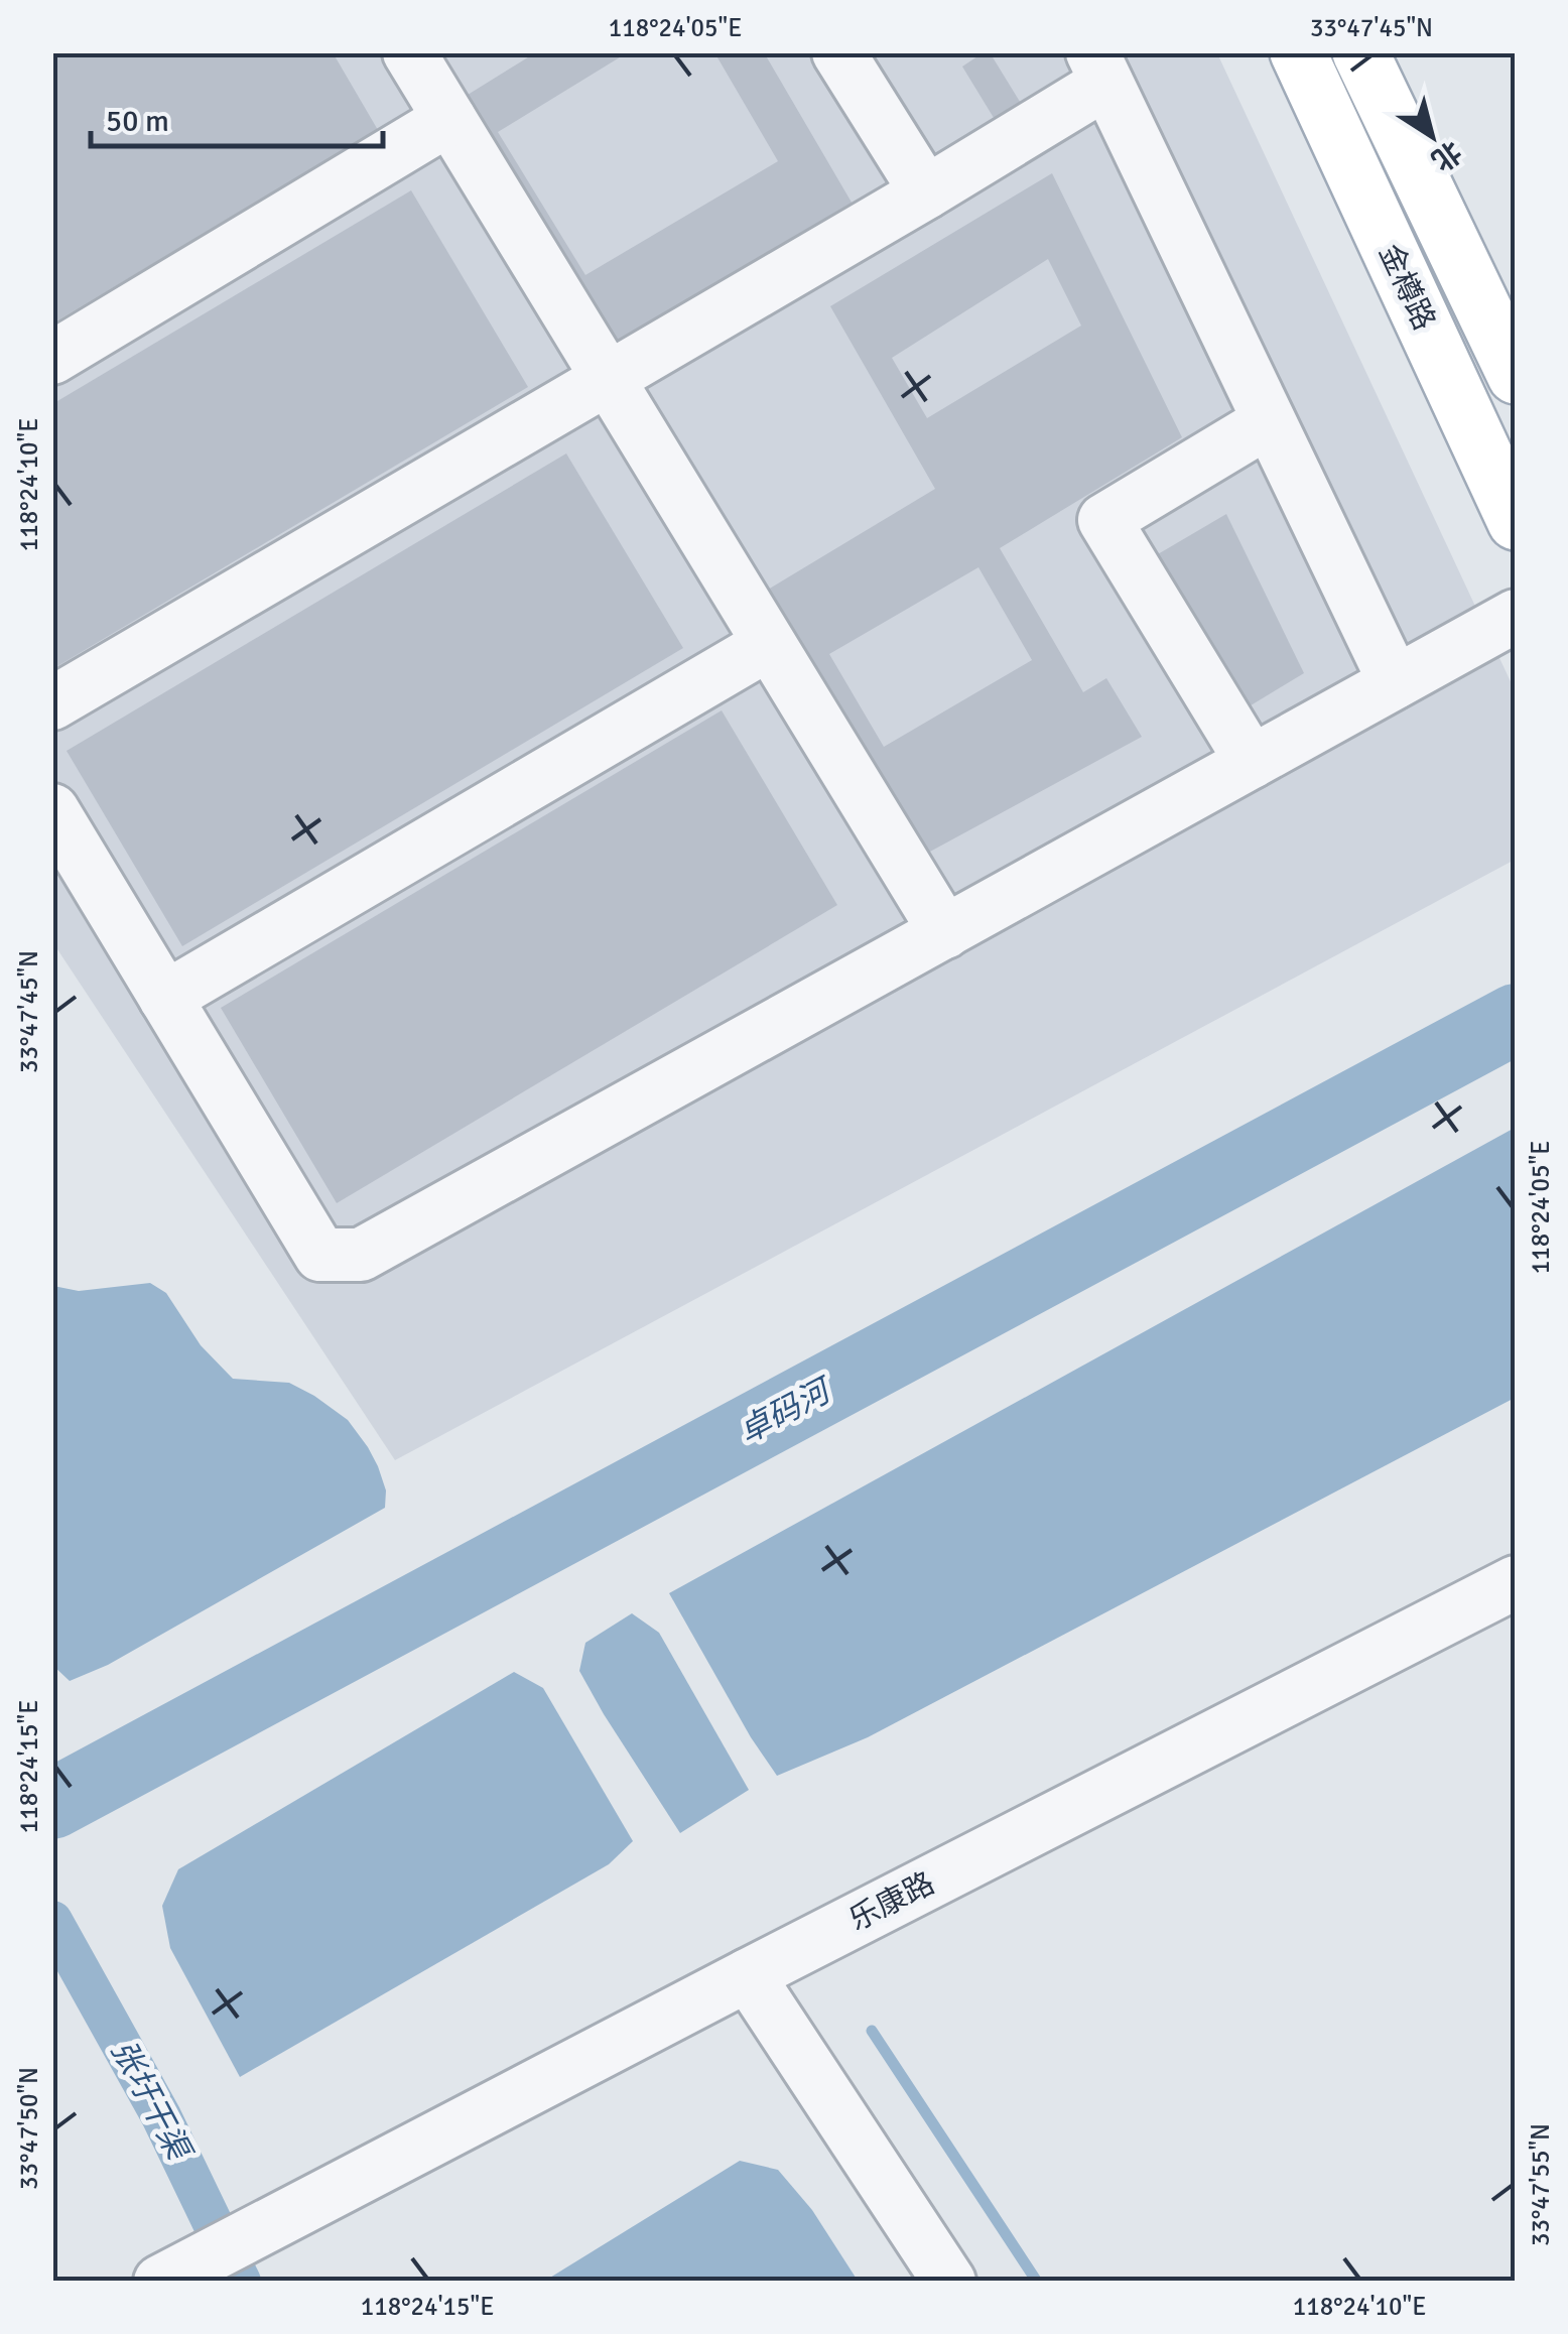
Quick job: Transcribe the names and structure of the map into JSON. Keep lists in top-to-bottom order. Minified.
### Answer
{"streets":{"main road":["金樽路"],"street":["乐康路"]},"water":["卓码河","张圩干渠"],"scale_bar":"50 m","north":"bottom right","coordinates":["118°24'05\"E","33°47'45\"N","118°24'10\"E","118°24'15\"E","33°47'50\"N","33°47'55\"N"]}
